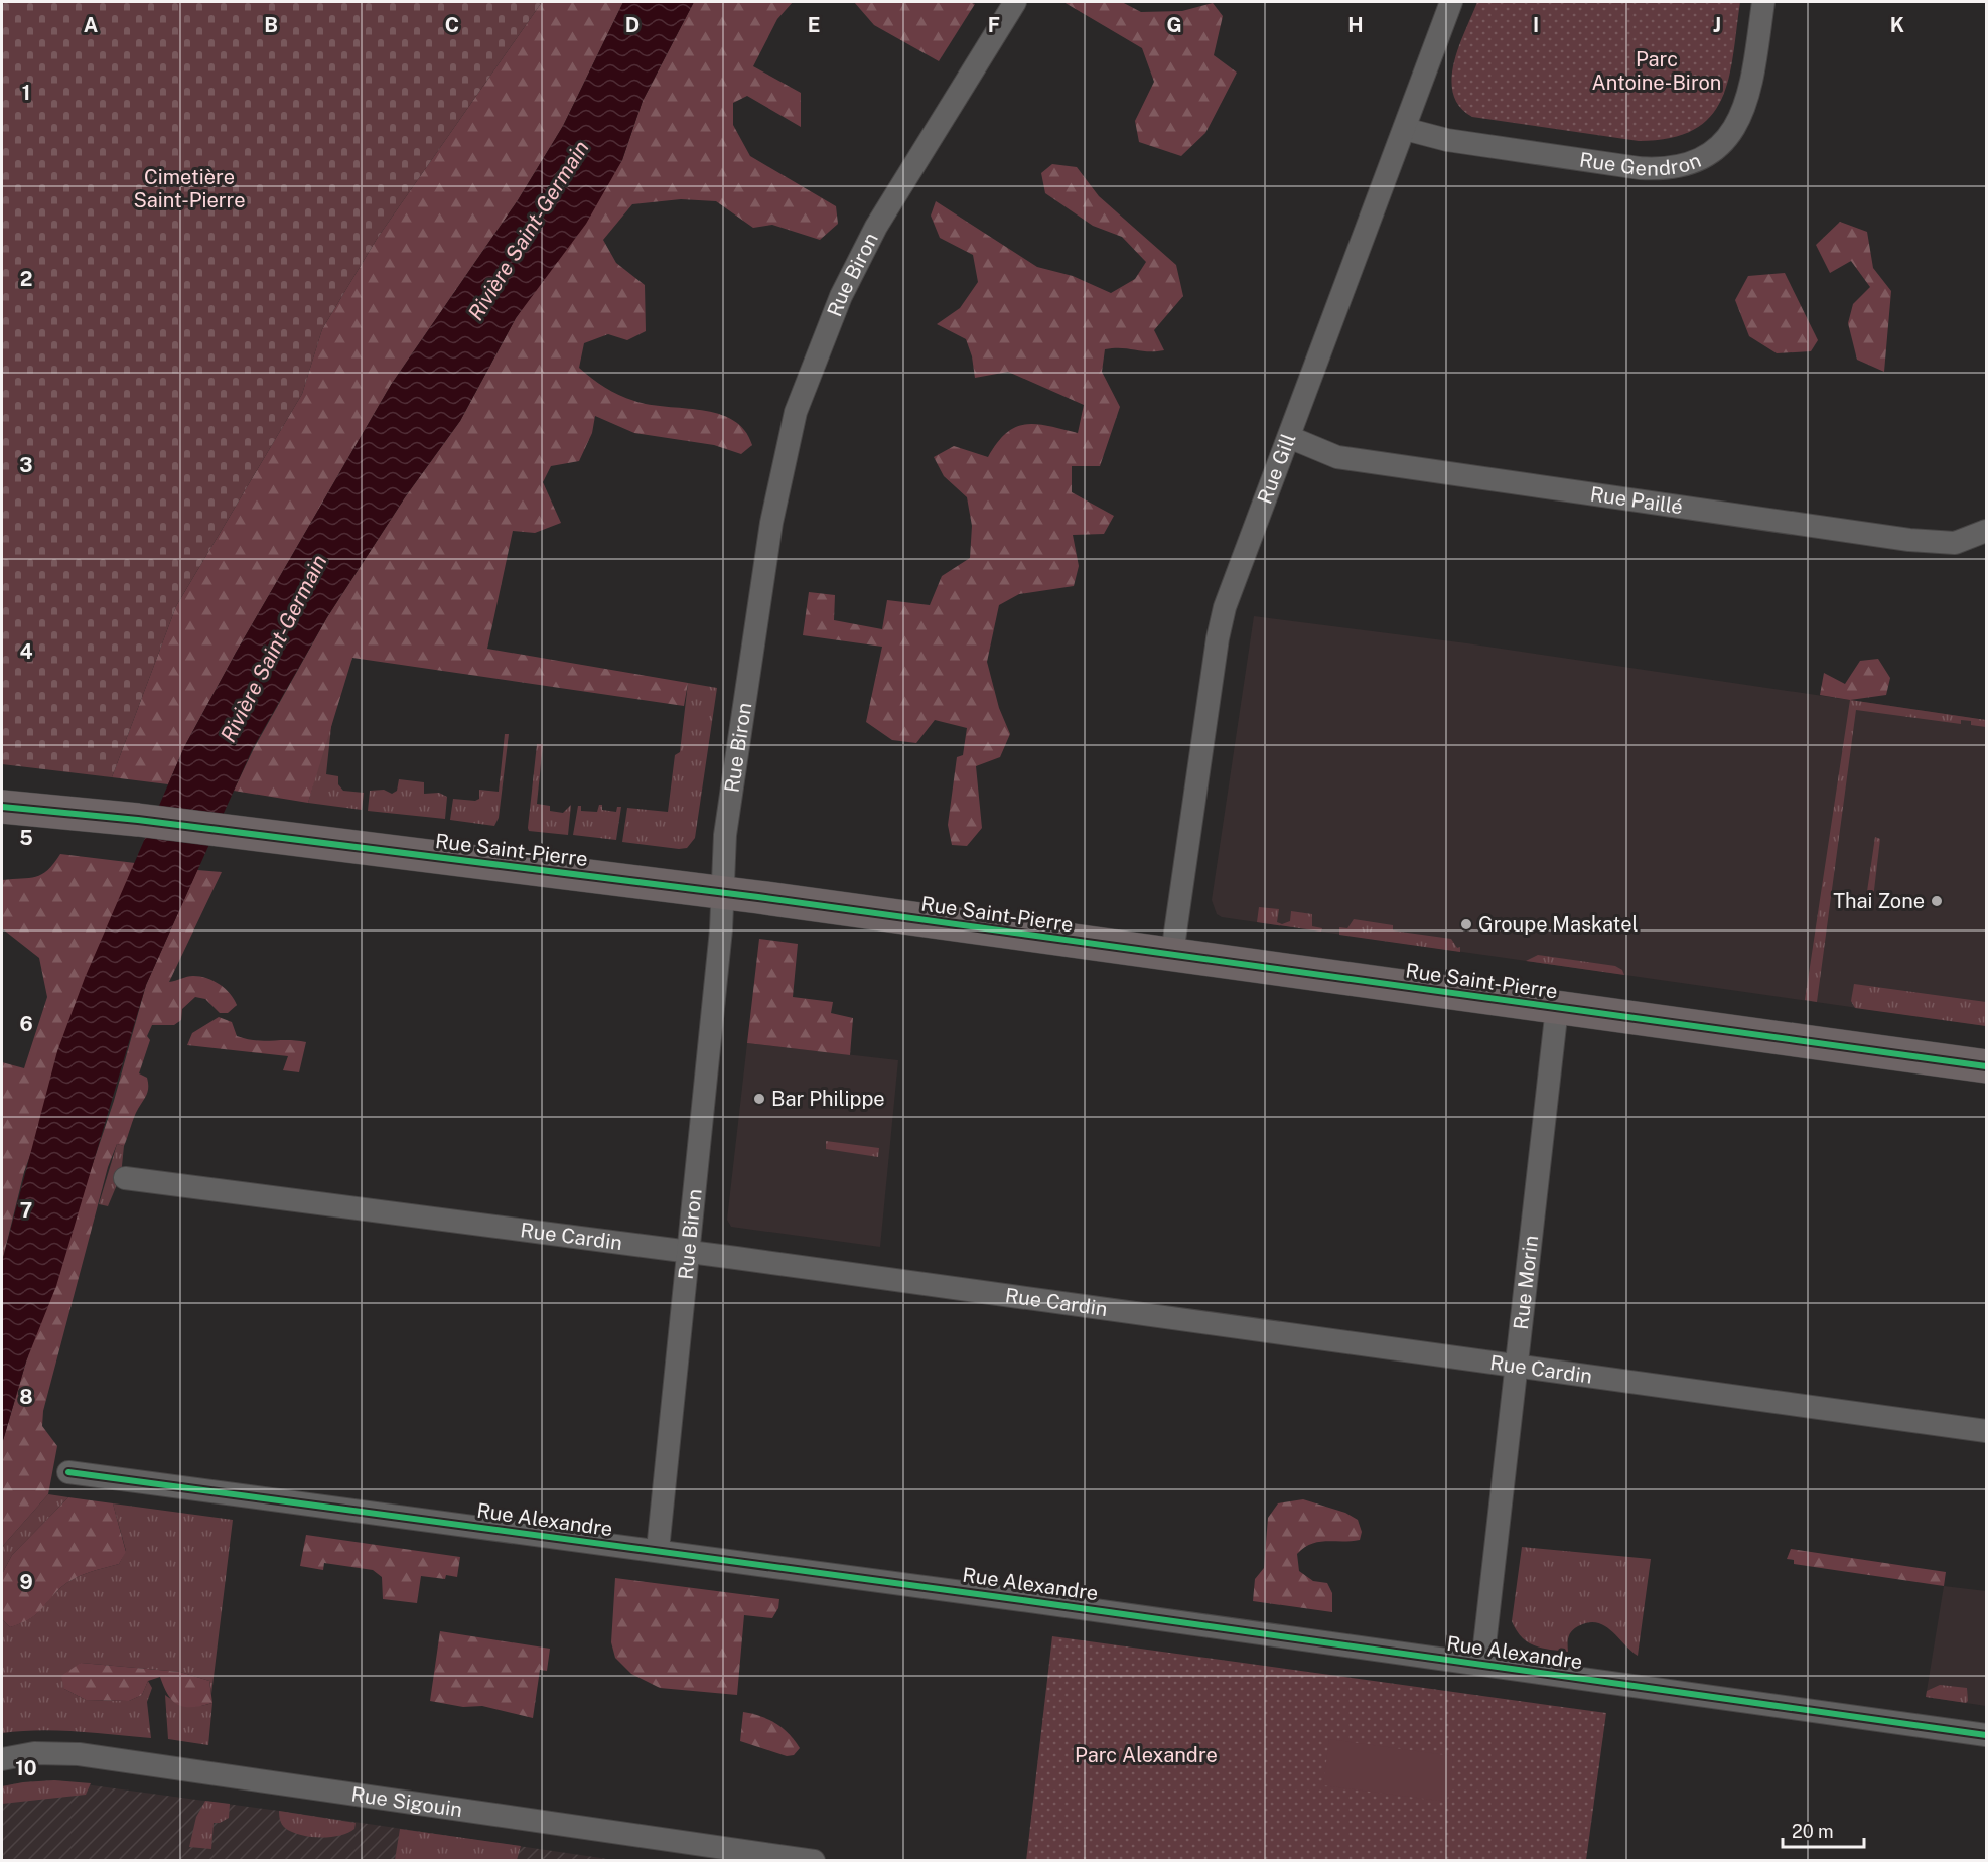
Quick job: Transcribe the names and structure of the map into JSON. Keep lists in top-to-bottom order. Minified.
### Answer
{"streets":{"main road":["Rue Saint-Pierre"],"street":["Rue Gendron","Rue Biron","Rue Gill","Rue Paillé","Rue Cardin","Rue Morin","Rue Alexandre","Rue Sigouin"]},"crossings":[["Rue Gendron","Rue Gill"],["Rue Biron","Rue Saint-Pierre"],["Rue Biron","Rue Cardin"],["Rue Biron","Rue Alexandre"],["Rue Gill","Rue Paillé"],["Rue Gill","Rue Saint-Pierre"],["Rue Saint-Pierre","Rue Morin"],["Rue Cardin","Rue Morin"],["Rue Morin","Rue Alexandre"]],"water":["Rivière Saint-Germain"],"parks":["Parc Antoine-Biron","Cimetière Saint-Pierre","Parc Alexandre"],"places":["Thai Zone","Groupe Maskatel","Bar Philippe"],"scale_bar":"20 m","grid":{"columns":["A","B","C","D","E","F","G","H","I","J","K"],"rows":["1","2","3","4","5","6","7","8","9","10"]}}
